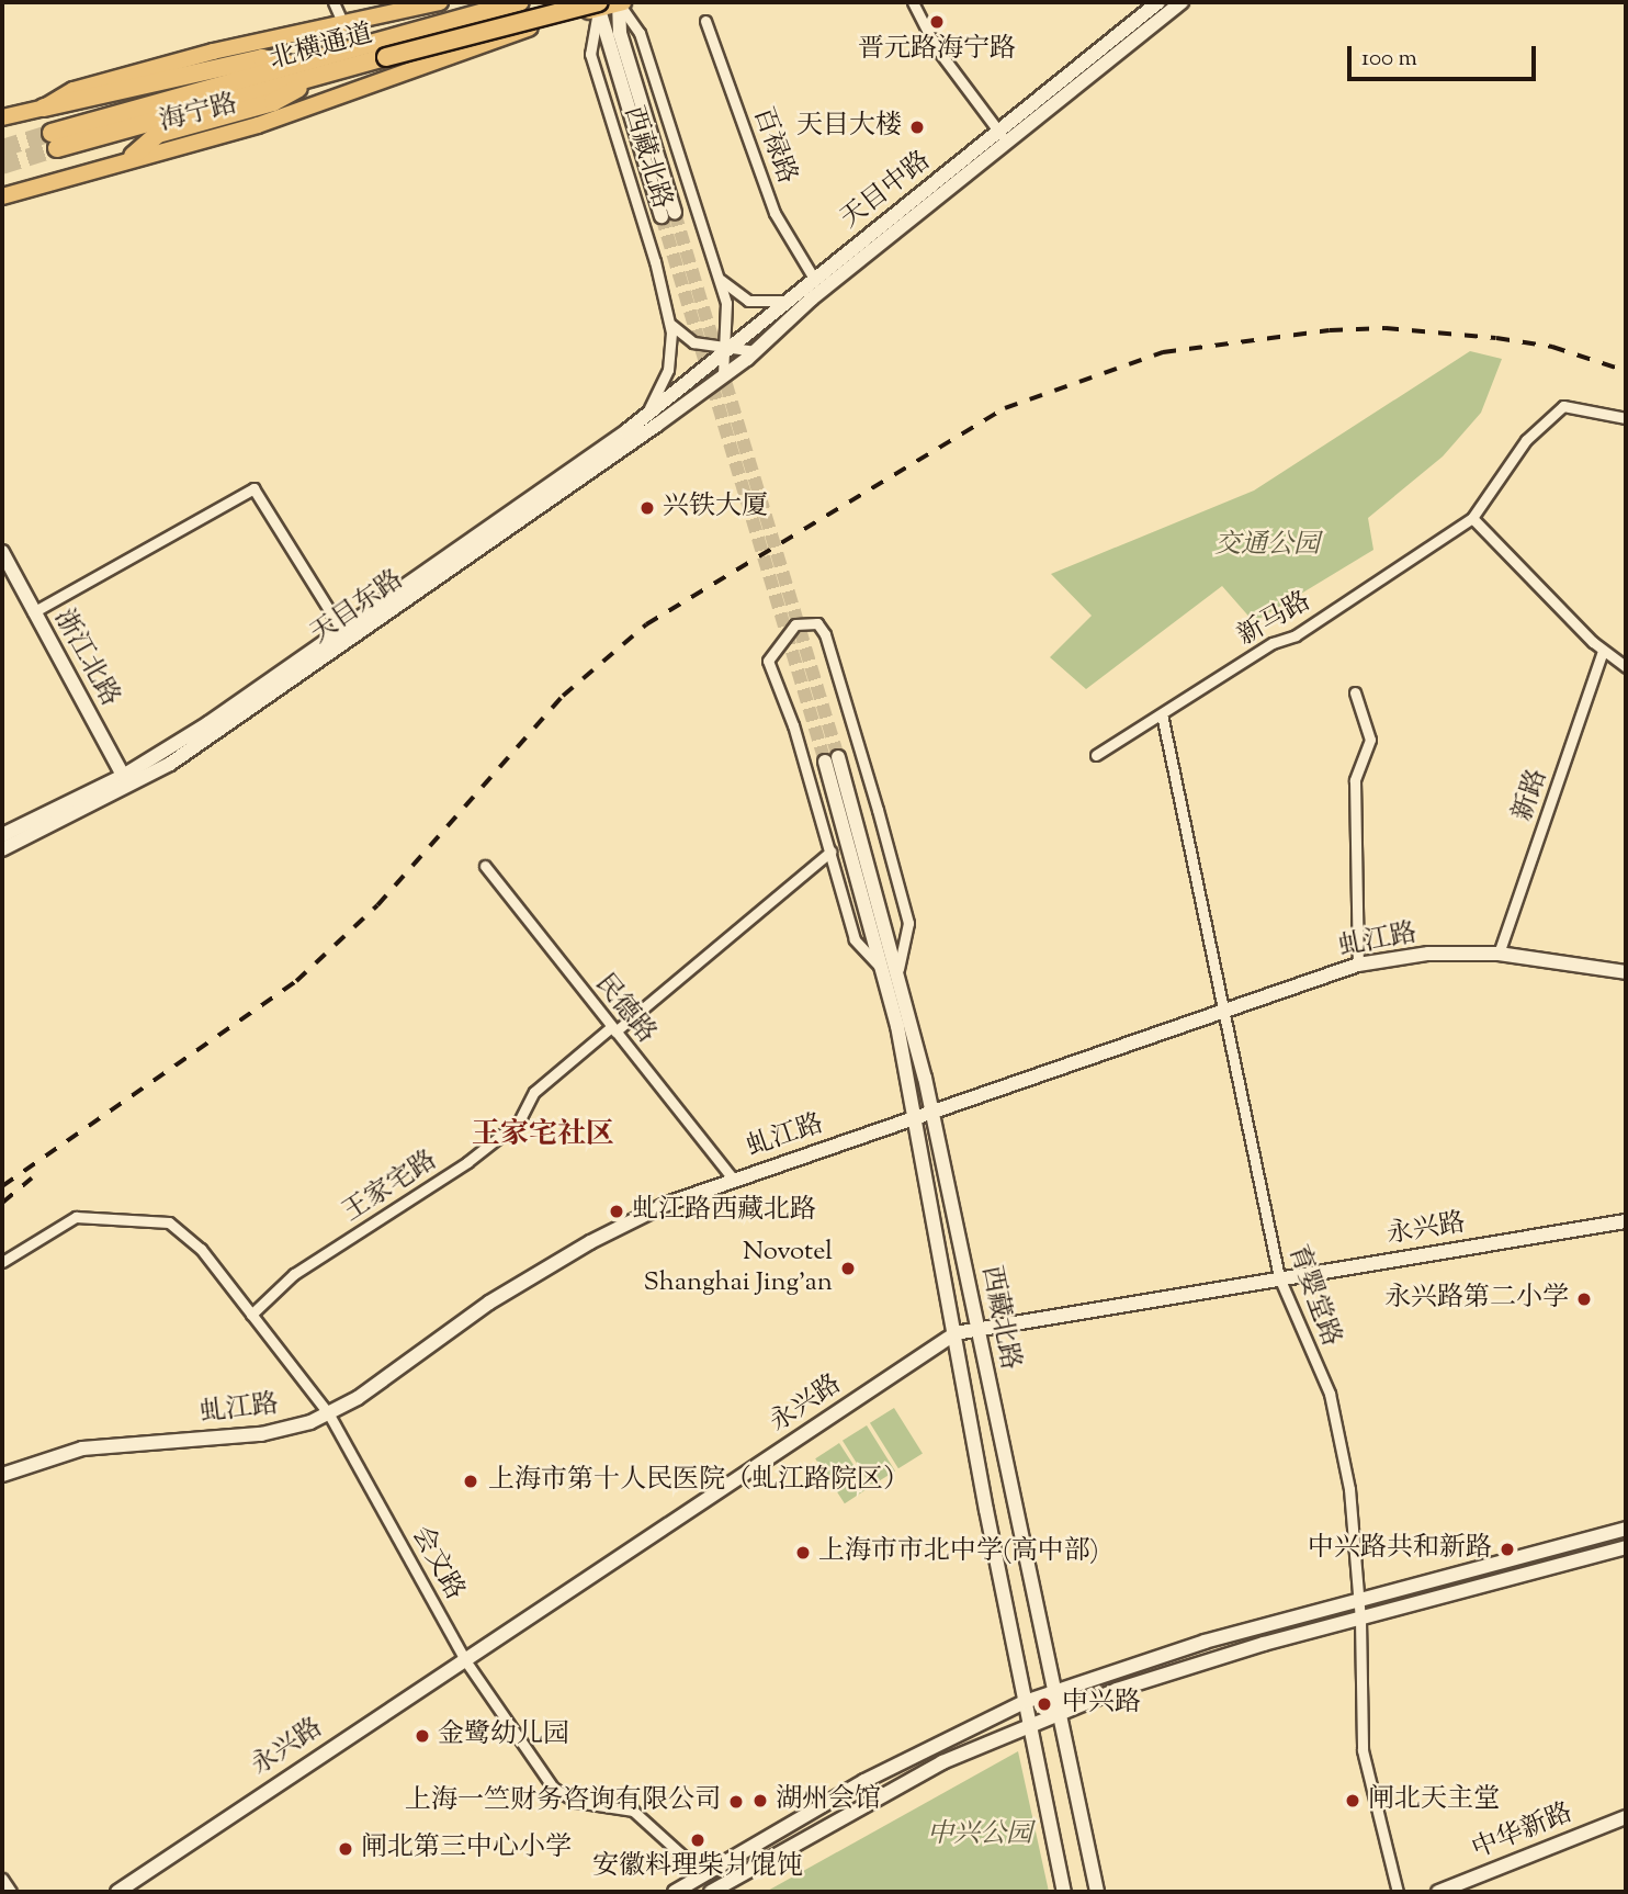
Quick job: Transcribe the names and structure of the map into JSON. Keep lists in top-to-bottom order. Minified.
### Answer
{"streets":{"highway":["北横通道"],"main road":["海宁路","西藏北路","天目中路","天目东路","浙江北路","虬江路","永兴路","中华新路"],"street":["百禄路","新马路","新路","民德路","王家宅路","育婴堂路","会文路"]},"crossings":[["北横通道","海宁路"],["北横通道","西藏北路"],["海宁路","西藏北路"],["百禄路","天目中路"],["西藏北路","天目中路"],["西藏北路","天目东路"],["西藏北路","虬江路"],["西藏北路","永兴路"],["天目中路","天目东路"],["天目东路","浙江北路"],["新马路","育婴堂路"],["新路","虬江路"],["虬江路","民德路"],["虬江路","育婴堂路"],["虬江路","会文路"],["民德路","王家宅路"],["王家宅路","会文路"],["永兴路","育婴堂路"],["永兴路","会文路"]],"districts":["王家宅社区"],"parks":["交通公园","中兴公园"],"places":["晋元路海宁路","天目大楼","兴铁大厦","虬江路西藏北路","Novotel Shanghai Jing'an","永兴路第二小学","上海市第十人民医院（虬江路院区）","中兴路共和新路","上海市市北中学(高中部)","中兴路","金鹭幼儿园","湖州会馆","闸北天主堂","上海一竺财务咨询有限公司","安徽料理柴爿馄饨","闸北第三中心小学"],"scale_bar":"100 m"}
